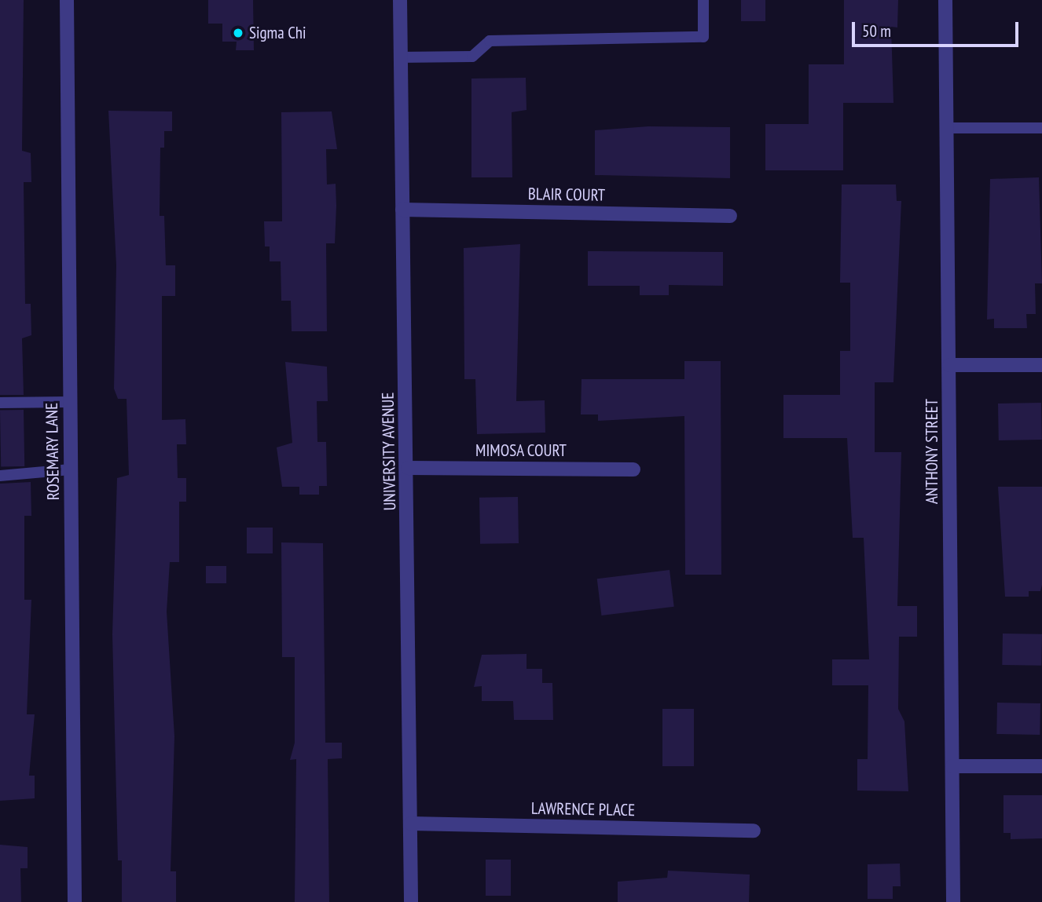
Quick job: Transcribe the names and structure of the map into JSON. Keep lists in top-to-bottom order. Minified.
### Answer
{"streets":{"street":["BLAIR COURT","MIMOSA COURT","ROSEMARY LANE","UNIVERSITY AVENUE","ANTHONY STREET","LAWRENCE PLACE"]},"crossings":[["BLAIR COURT","UNIVERSITY AVENUE"],["MIMOSA COURT","UNIVERSITY AVENUE"],["UNIVERSITY AVENUE","LAWRENCE PLACE"]],"places":["Sigma Chi"],"scale_bar":"50 m"}
